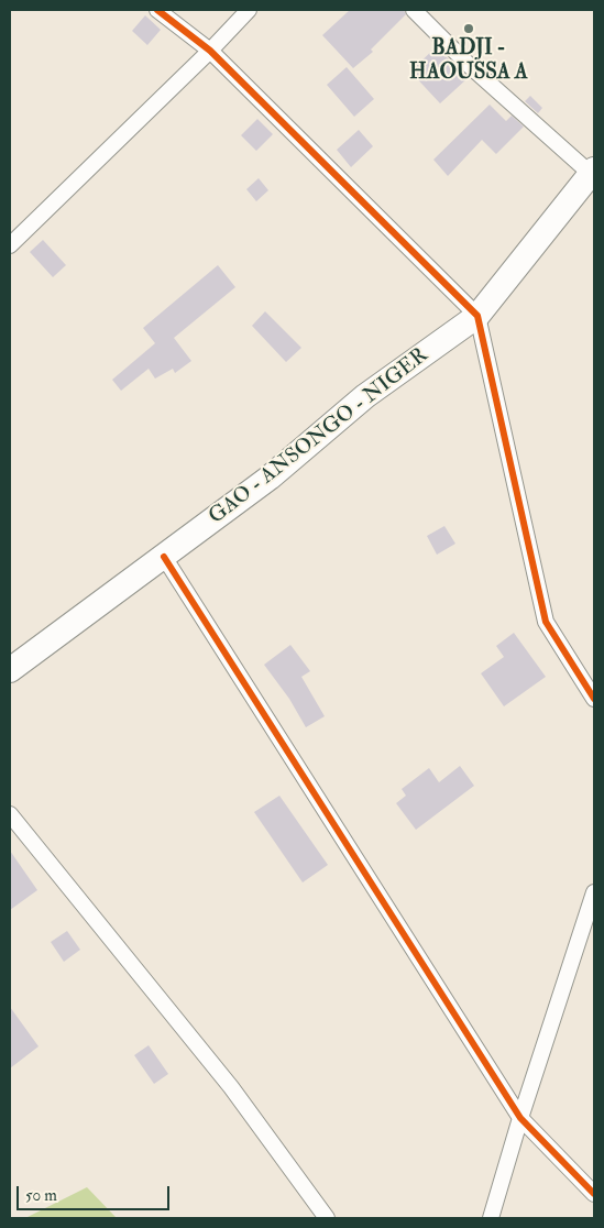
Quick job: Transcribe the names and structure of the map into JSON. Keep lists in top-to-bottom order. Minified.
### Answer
{"streets":{"main road":["GAO - ANSONGO - NIGER"]},"places":["BADJI - HAOUSSA A"],"scale_bar":"50 m"}
